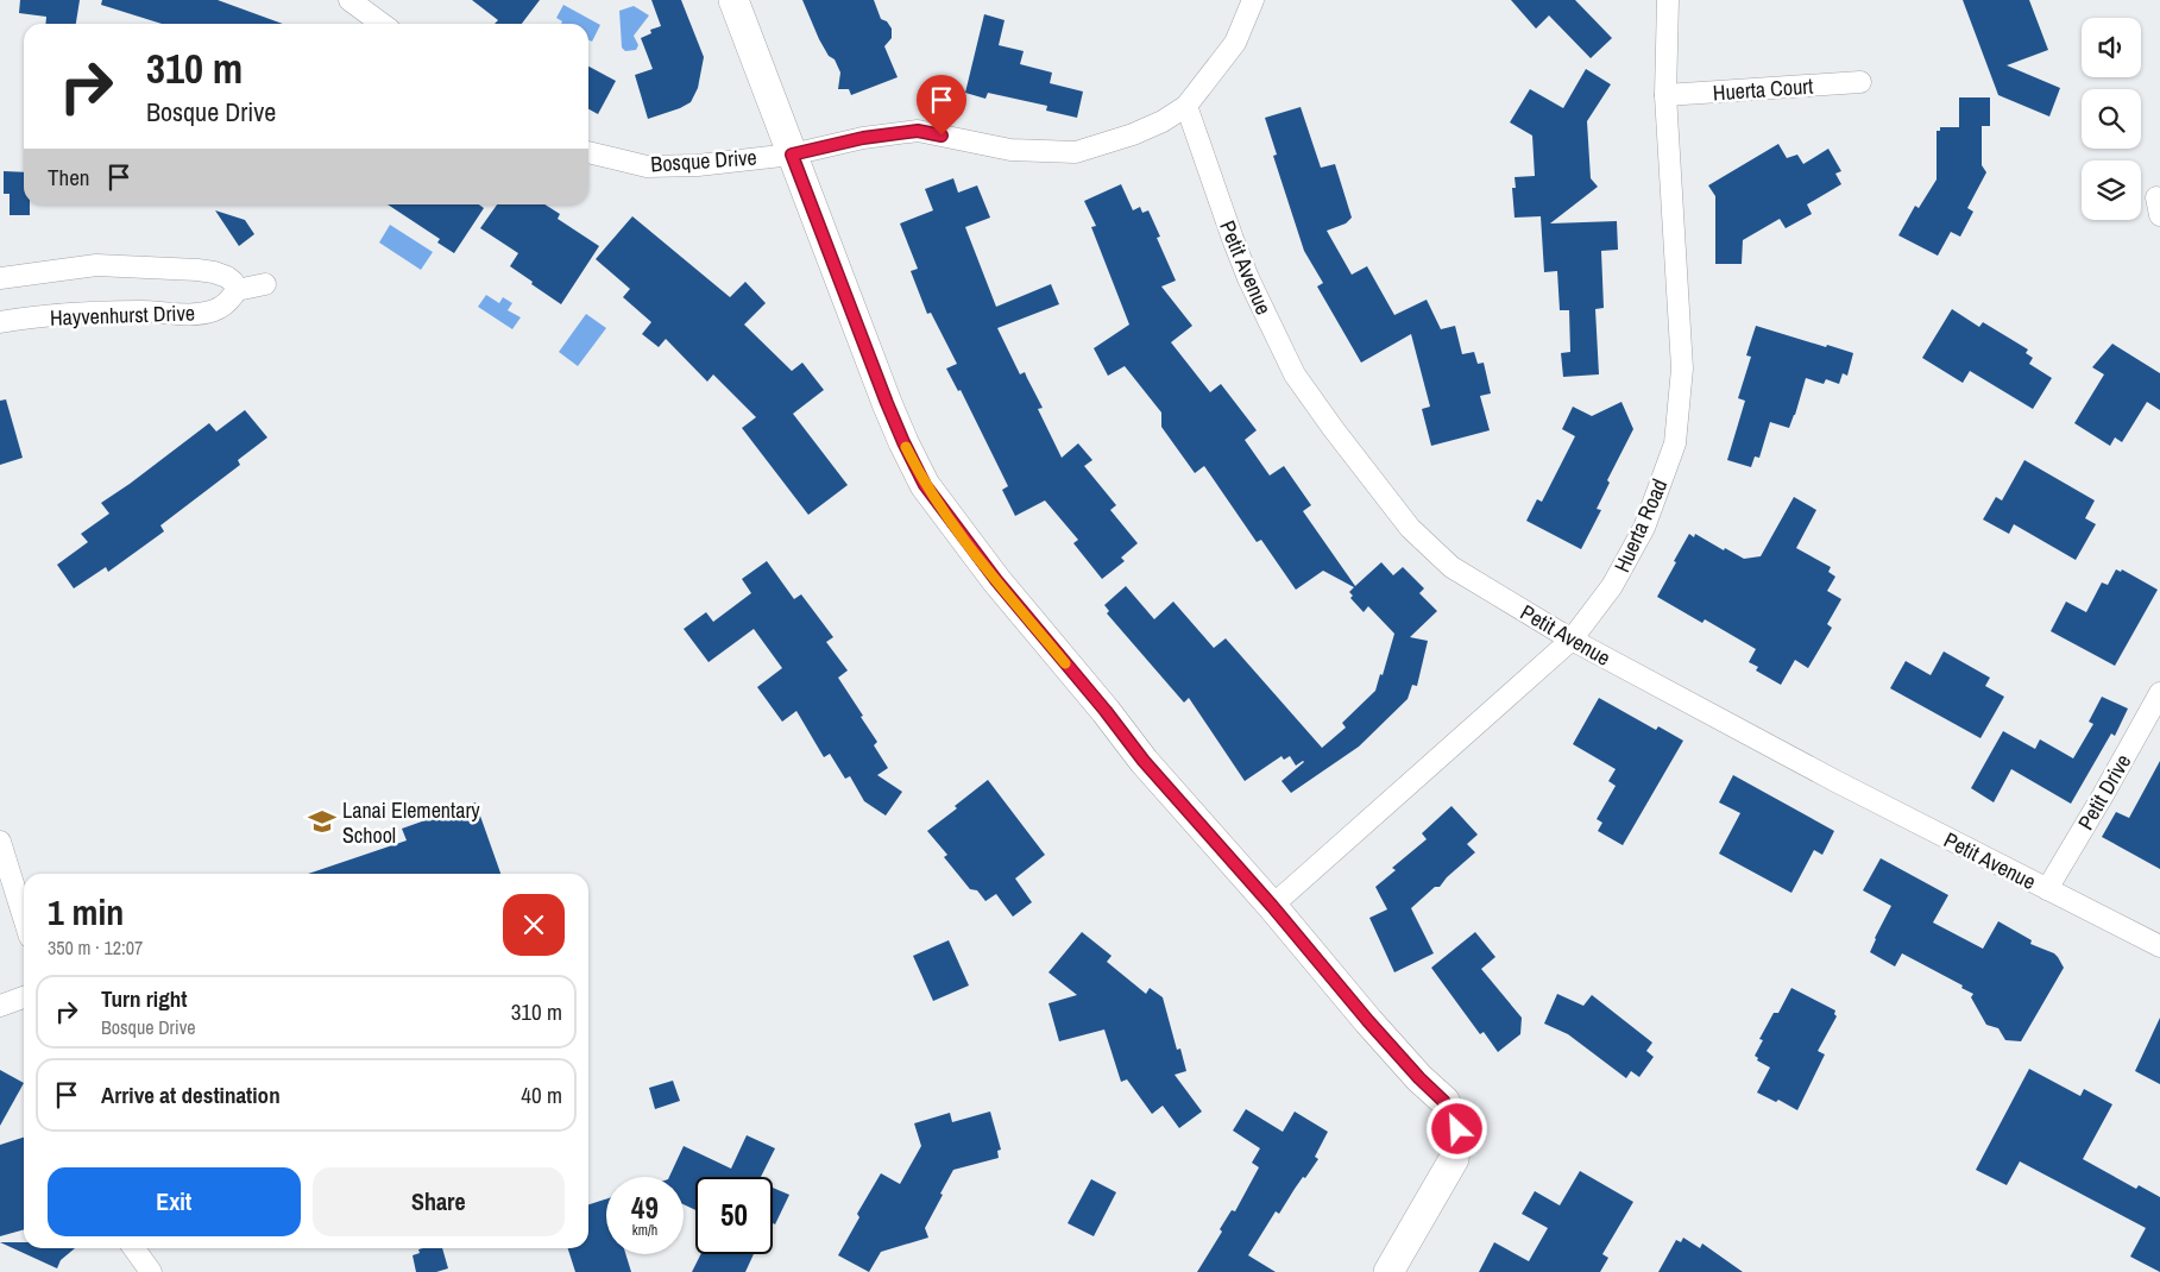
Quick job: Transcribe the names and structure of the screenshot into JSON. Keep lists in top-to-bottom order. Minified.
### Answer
{"streets":{"street":["Huerta Court","Bosque Drive","Petit Avenue","Hayvenhurst Drive","Huerta Road","Petit Drive"]},"crossings":[["Huerta Court","Huerta Road"],["Bosque Drive","Petit Avenue"],["Petit Avenue","Huerta Road"],["Petit Avenue","Petit Drive"]],"places":{"school or university":["Lanai Elementary School"]},"page":{"turn":["310 m","Bosque Drive"],"then":"Then","heading":["1 min","350 m · 12:07"],"list":[{"name":"Turn right","note":"Bosque Drive","value":"310 m"},{"name":"Arrive at destination","value":"40 m"}],"buttons":["Exit","Share"],"speed":"49 km/h","limit":"50"}}
